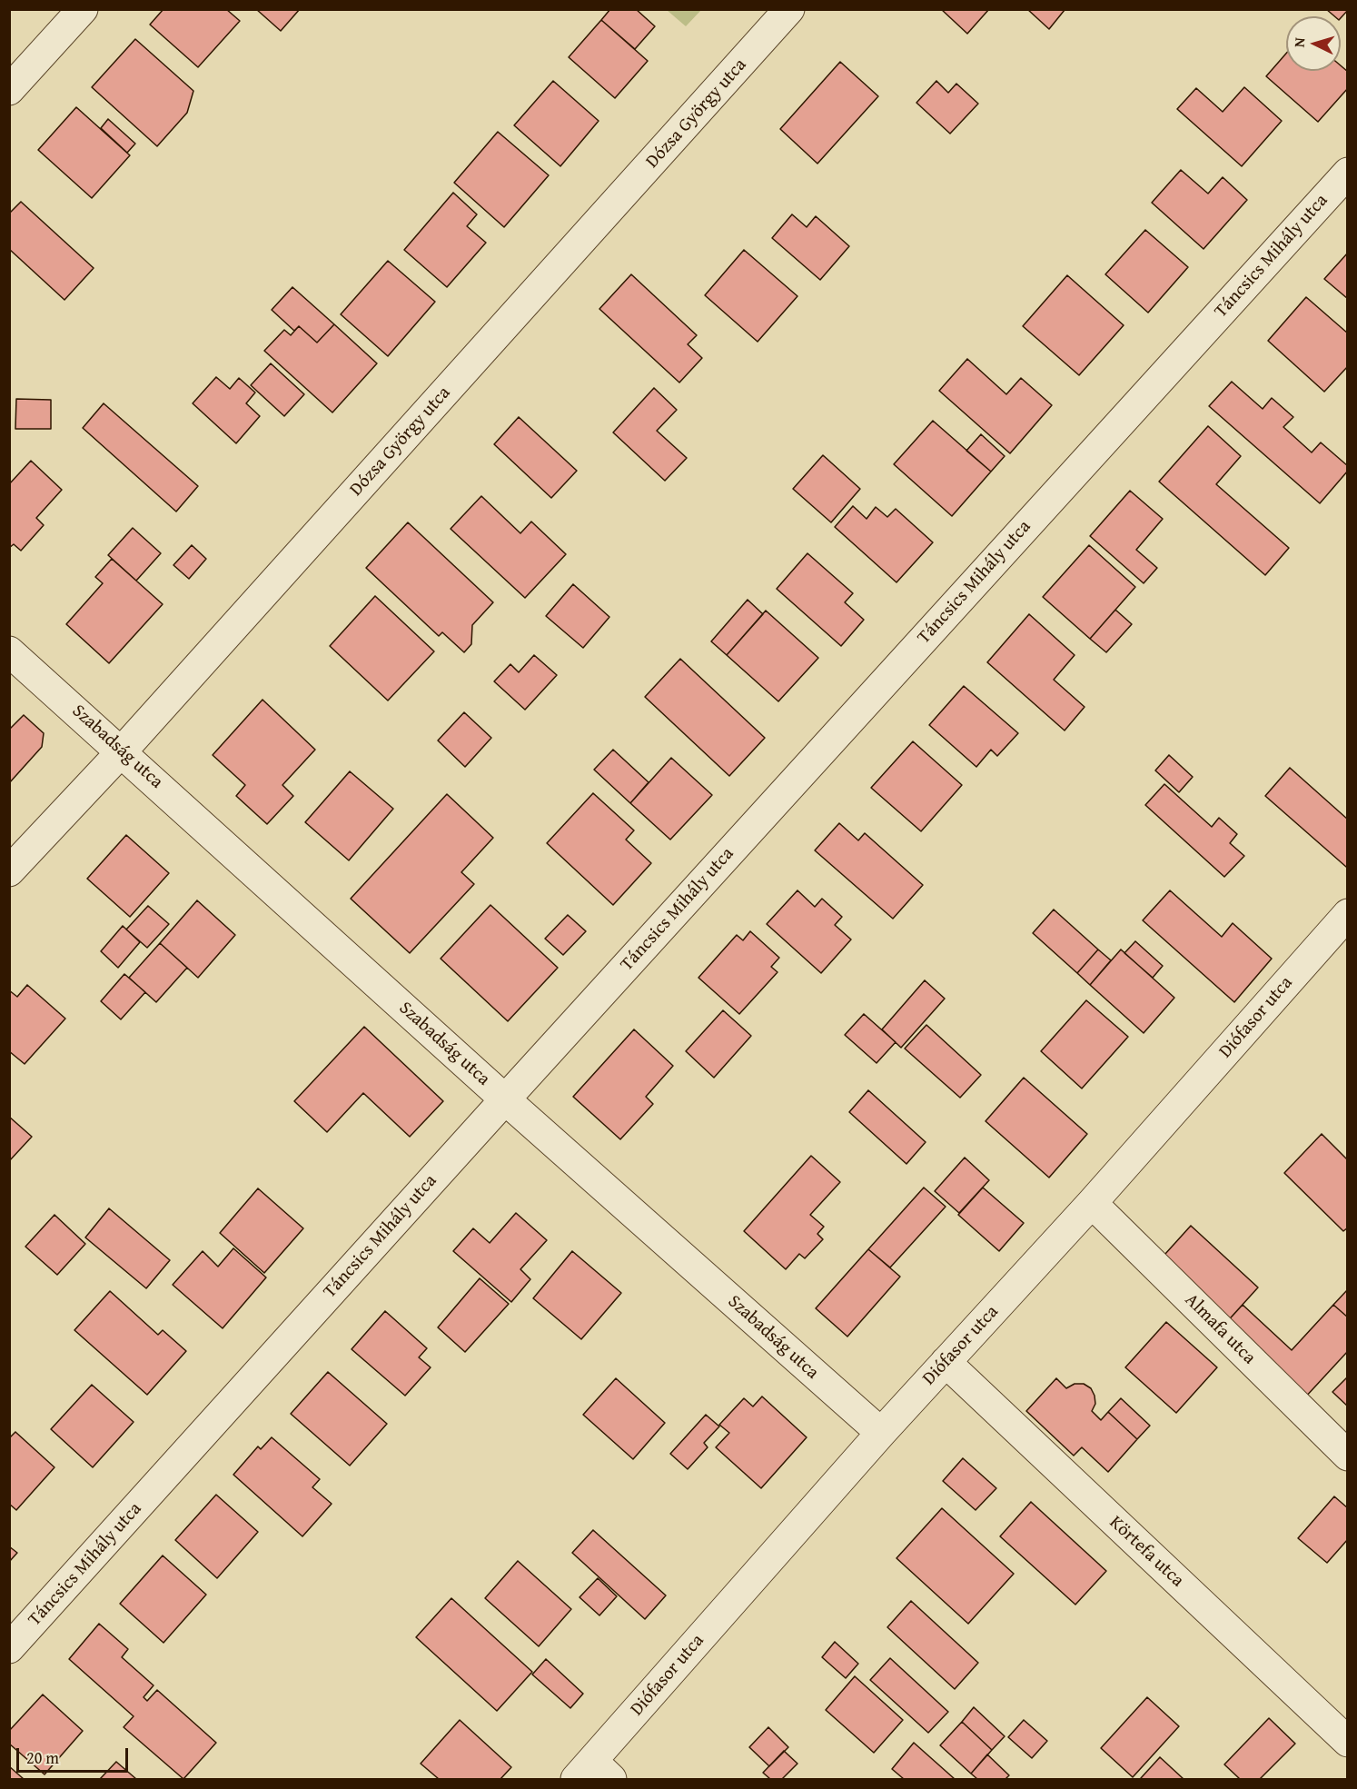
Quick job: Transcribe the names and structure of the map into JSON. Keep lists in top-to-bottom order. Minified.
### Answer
{"streets":{"street":["Dózsa György utca","Táncsics Mihály utca","Szabadság utca","Diófasor utca","Almafa utca","Körtefa utca"]},"crossings":[["Dózsa György utca","Szabadság utca"],["Táncsics Mihály utca","Szabadság utca"],["Szabadság utca","Diófasor utca"],["Diófasor utca","Almafa utca"],["Diófasor utca","Körtefa utca"]],"scale_bar":"20 m","north":"left"}
